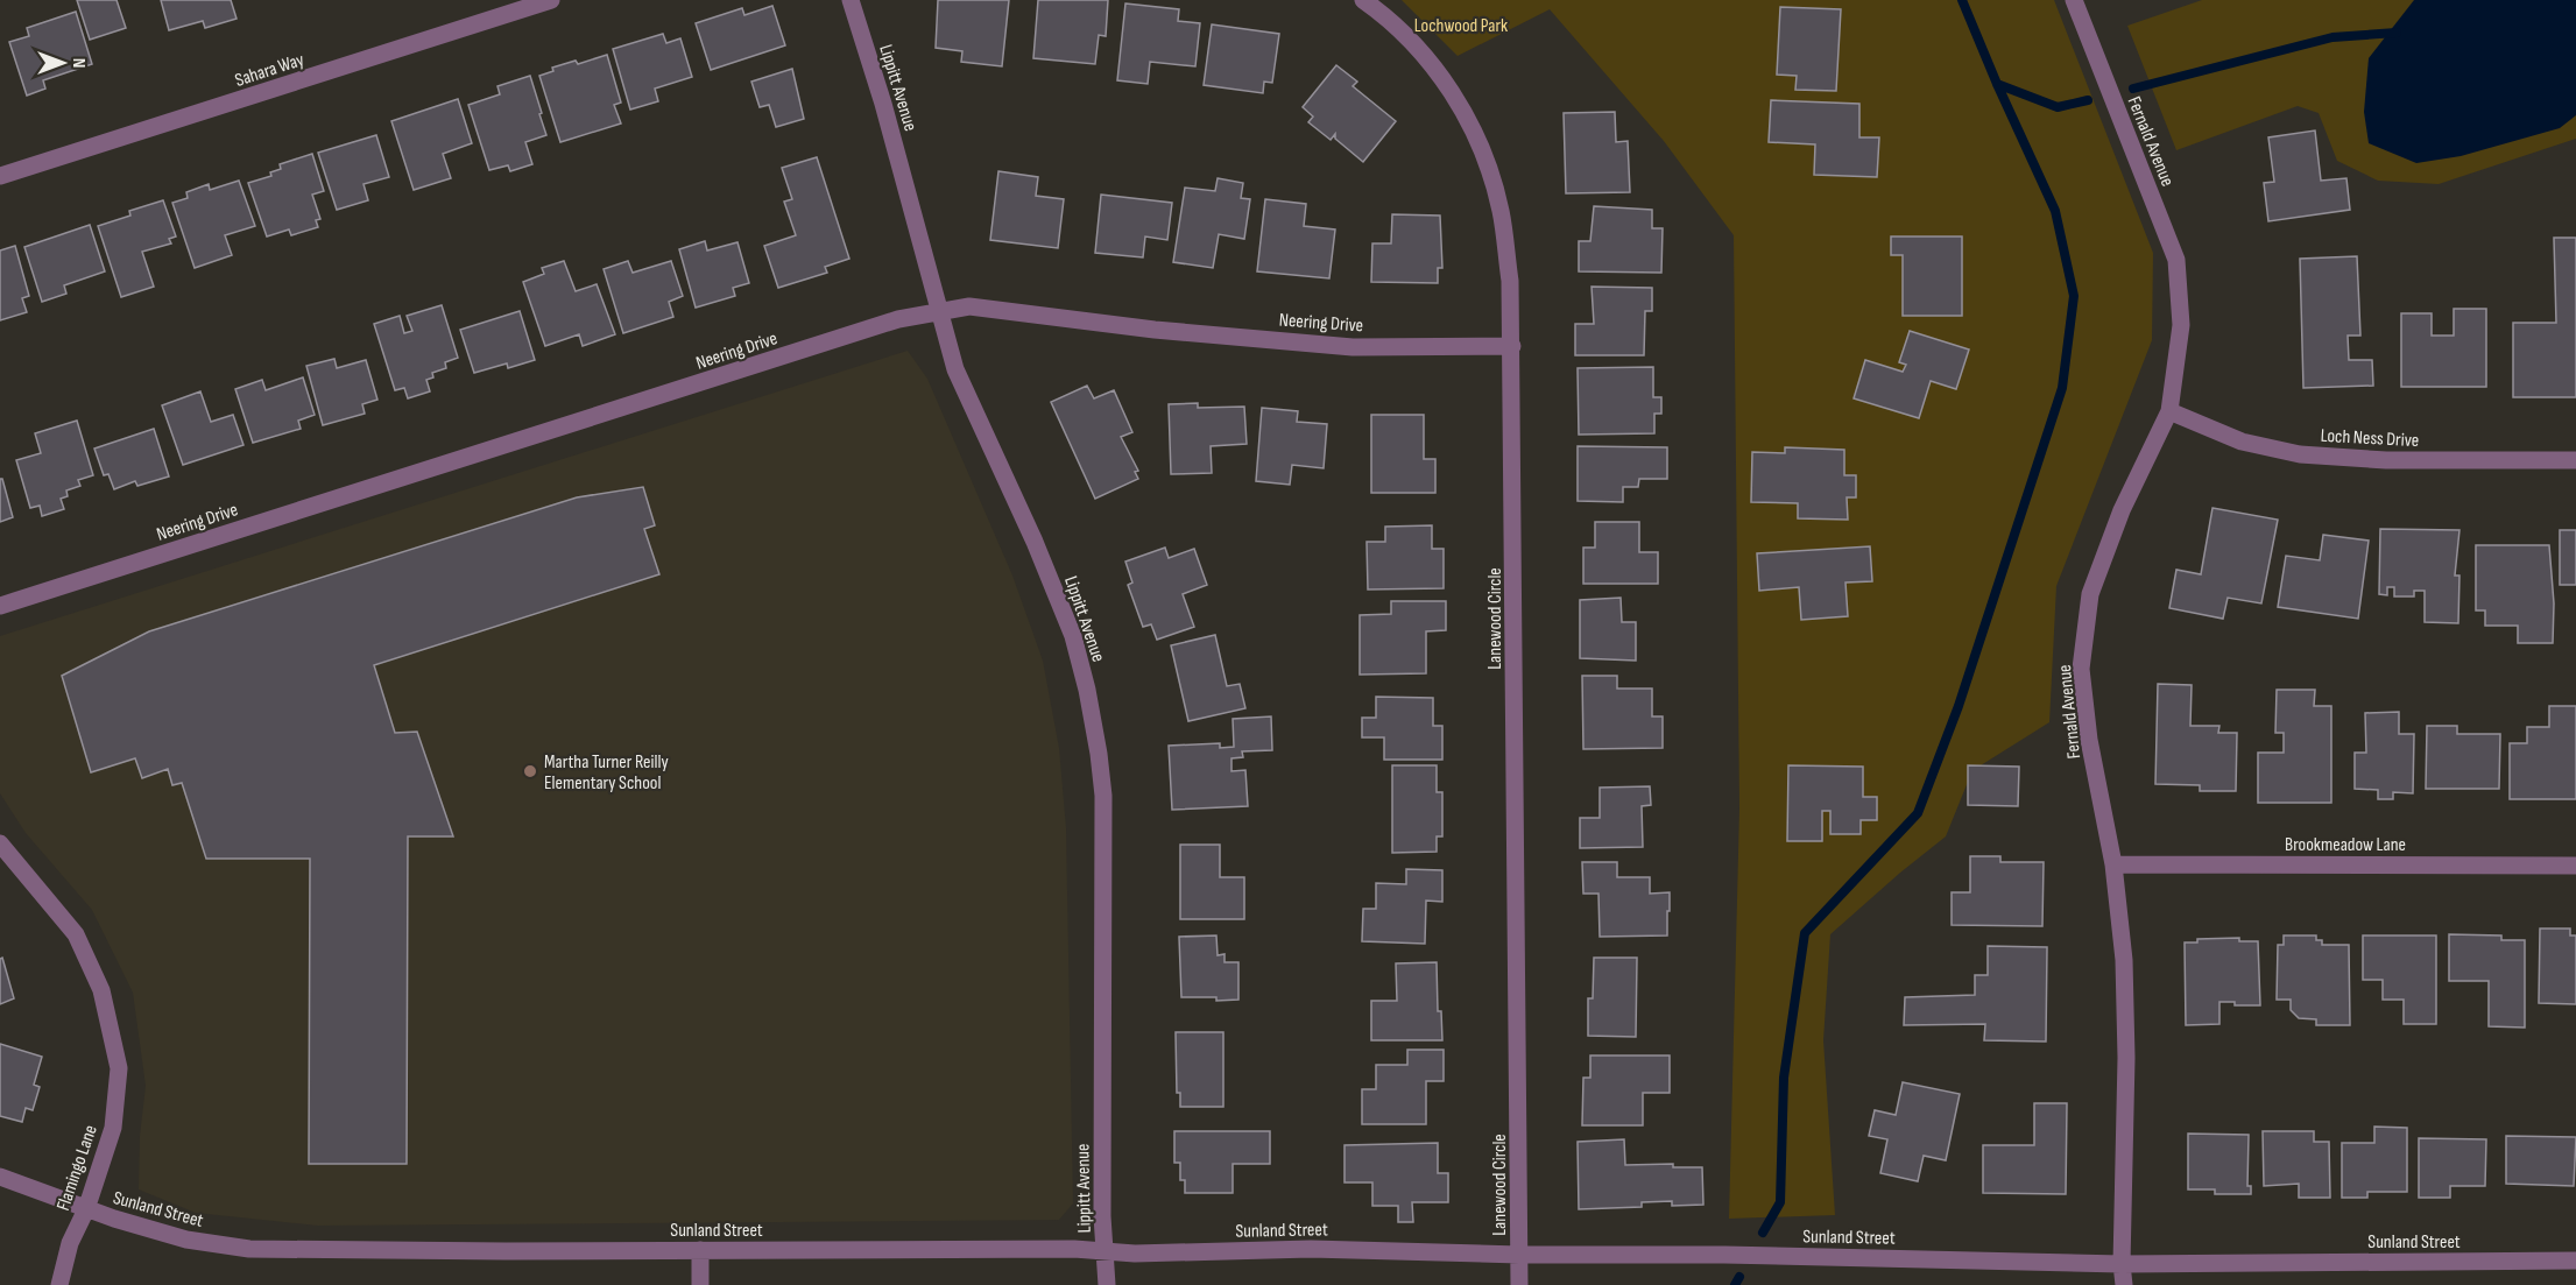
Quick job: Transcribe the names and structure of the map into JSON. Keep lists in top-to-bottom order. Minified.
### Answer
{"streets":{"street":["Sahara Way","Lippitt Avenue","Fernald Avenue","Neering Drive","Loch Ness Drive","Lanewood Circle","Brookmeadow Lane","Flamingo Lane","Sunland Street"]},"crossings":[["Lippitt Avenue","Neering Drive"],["Lippitt Avenue","Sunland Street"],["Fernald Avenue","Loch Ness Drive"],["Fernald Avenue","Brookmeadow Lane"],["Fernald Avenue","Sunland Street"],["Neering Drive","Lanewood Circle"],["Lanewood Circle","Sunland Street"],["Flamingo Lane","Sunland Street"]],"parks":["Lochwood Park"],"places":["Martha Turner Reilly Elementary School"],"north":"right"}
